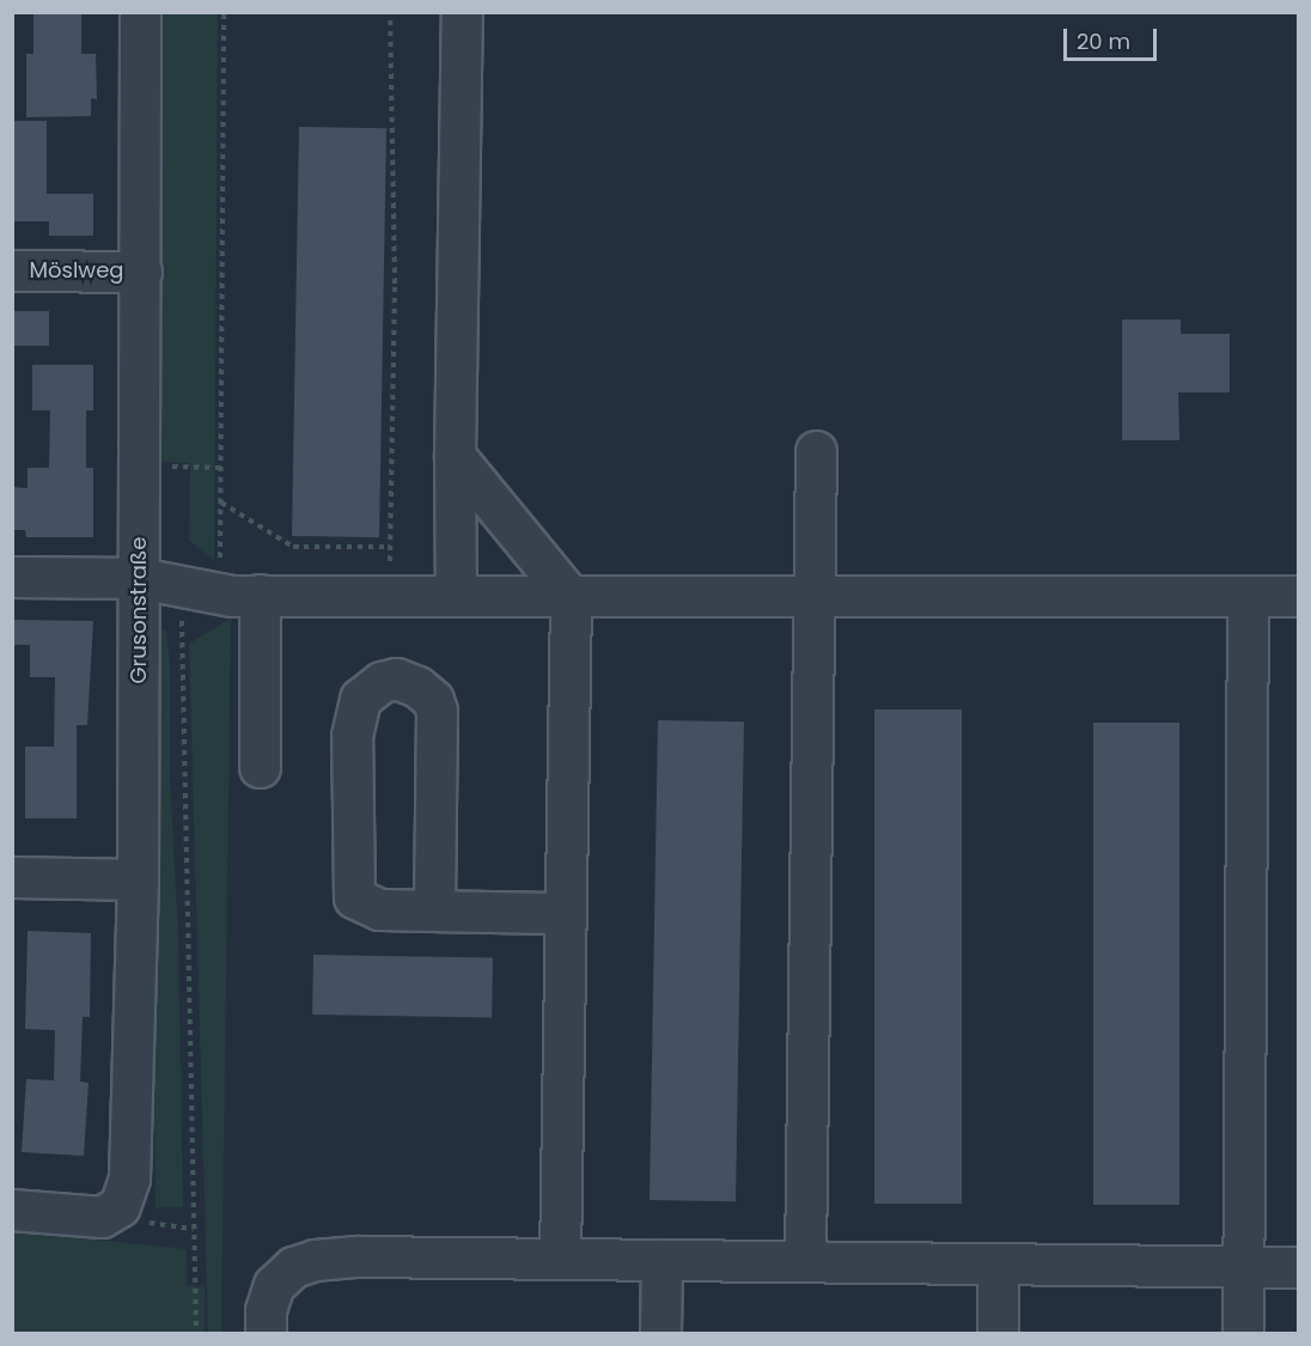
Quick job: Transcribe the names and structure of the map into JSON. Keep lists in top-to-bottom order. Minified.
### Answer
{"streets":{"street":["Möslweg","Grusonstraße"]},"crossings":[["Möslweg","Grusonstraße"]],"scale_bar":"20 m"}
